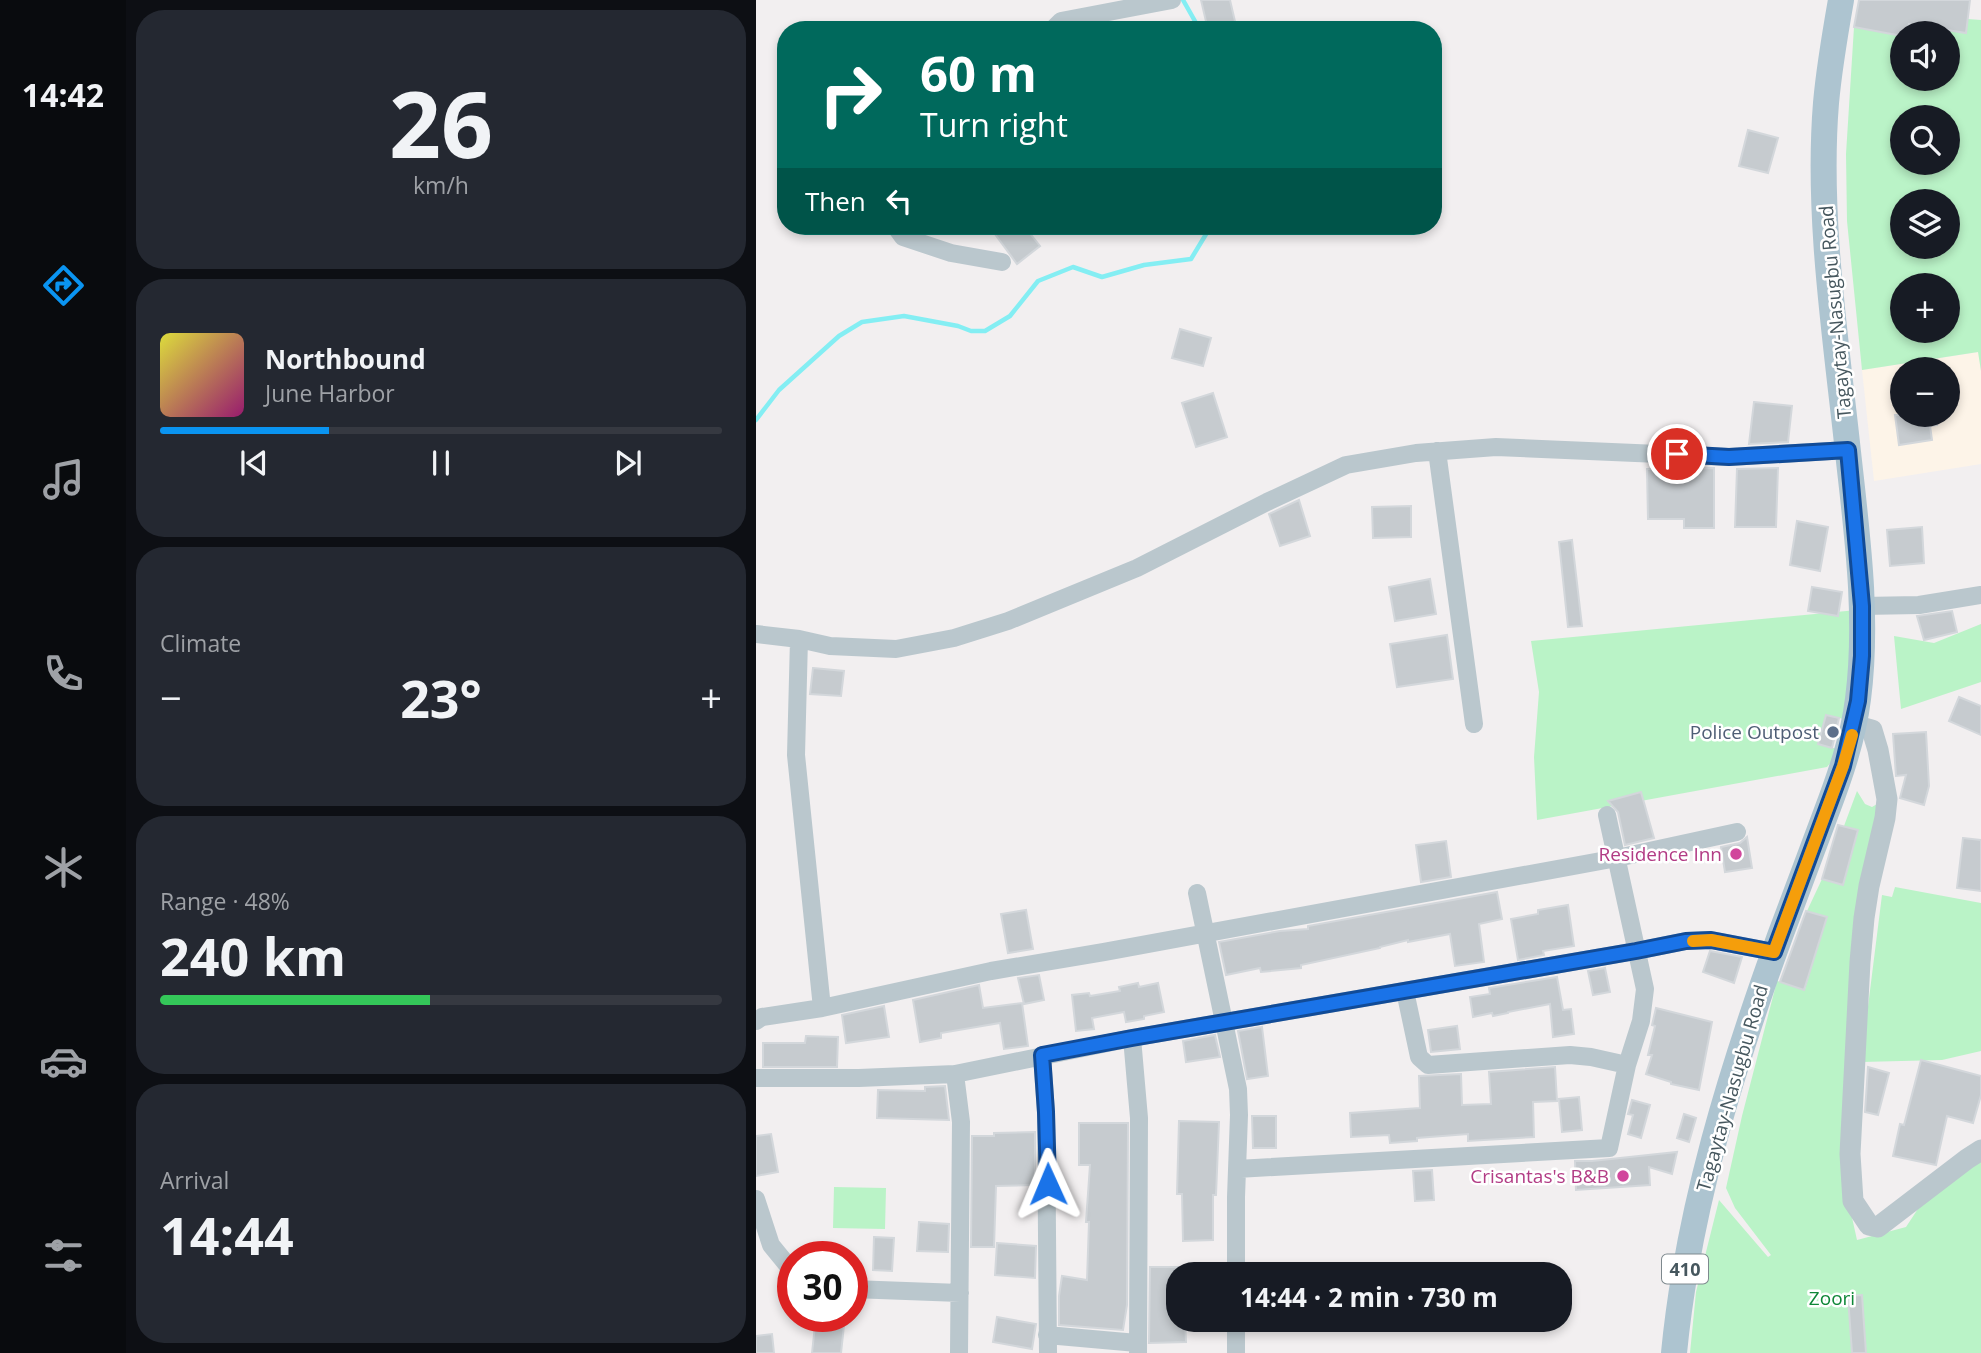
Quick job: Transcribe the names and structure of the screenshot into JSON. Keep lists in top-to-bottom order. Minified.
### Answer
{"streets":{"main road":["Tagaytay-Nasugbu Road","410"]},"parks":["Zoori"],"places":["Police Outpost","Residence Inn","Crisantas's B&B"],"page":{"tabs":"14:42","tile":[["26","km/h"],"Climate",["Range · 48%","240 km"],["Arrival","14:44"]],"map_buttons":["+","−"],"turn":["60 m","Turn right"],"then":"Then","song":["Northbound","June Harbor"],"heat":["−","23°","+"],"limit":"30","trip":"14:44 · 2 min · 730 m"}}
